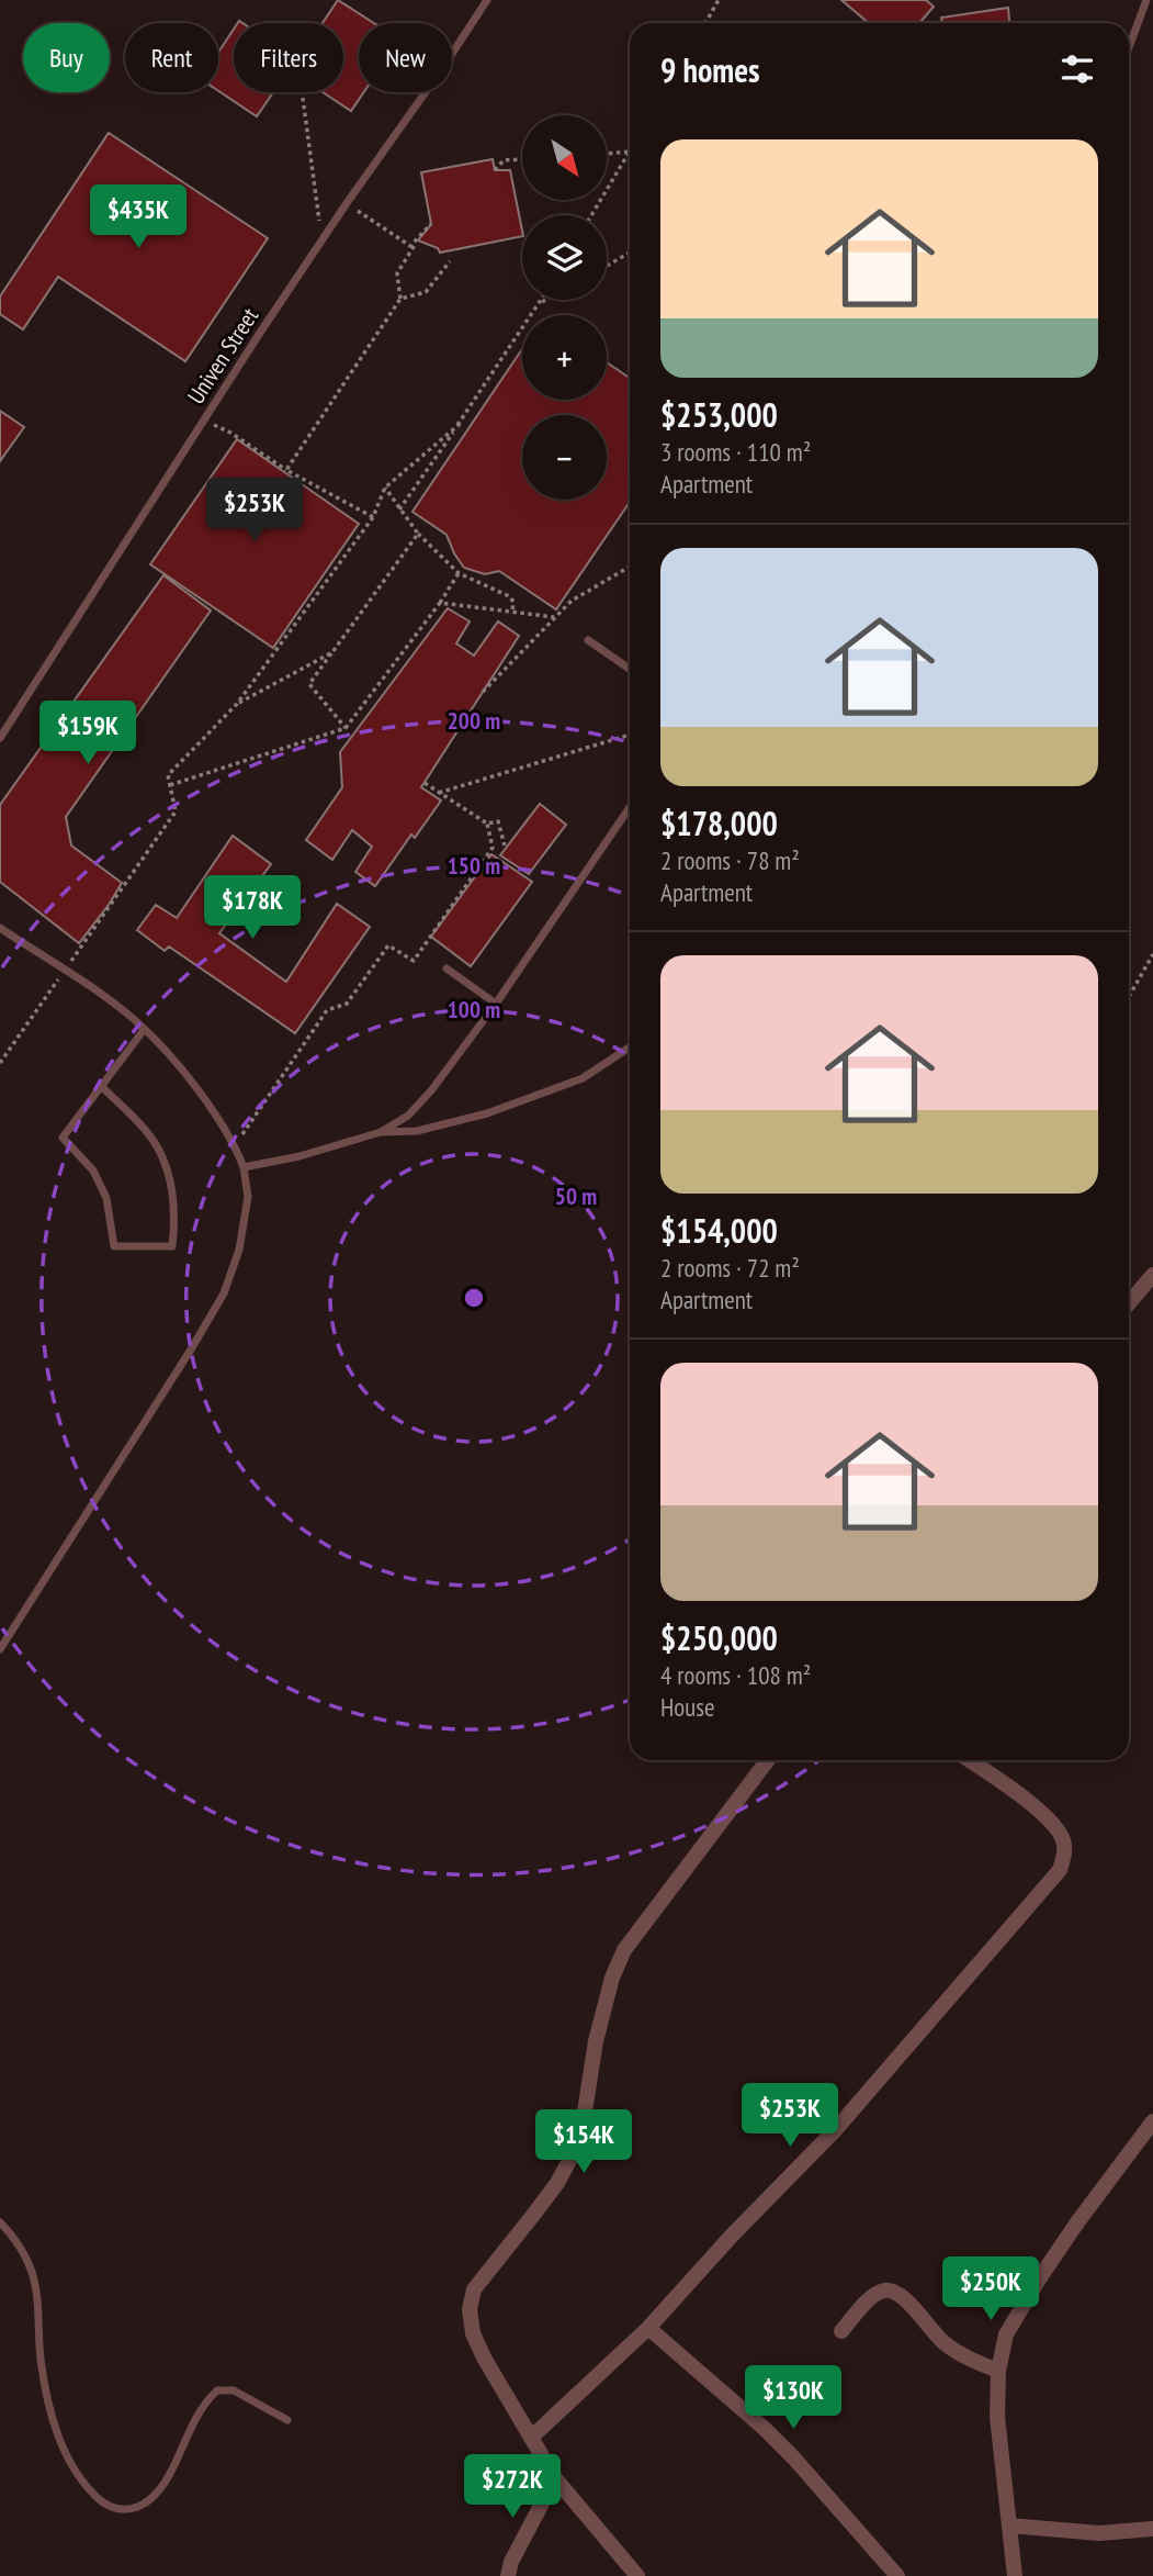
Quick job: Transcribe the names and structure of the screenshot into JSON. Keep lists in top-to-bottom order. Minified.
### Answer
{"streets":{"lane":["Univen Street"]},"north":"bottom right","page":{"chip":["Buy","Rent","Filters","New"],"heading":"9 homes","map_buttons":["+","−"],"list":[{"name":"$253,000","note":"3 rooms · 110 m² · Apartment"},{"name":"$178,000","note":"2 rooms · 78 m² · Apartment"},{"name":"$154,000","note":"2 rooms · 72 m² · Apartment"},{"name":"$250,000","note":"4 rooms · 108 m² · House"}],"price":["$435K","$253K","$159K","$178K","$253K","$154K","$250K","$130K","$272K"]},"rings":["200 m","150 m","100 m","50 m"]}
